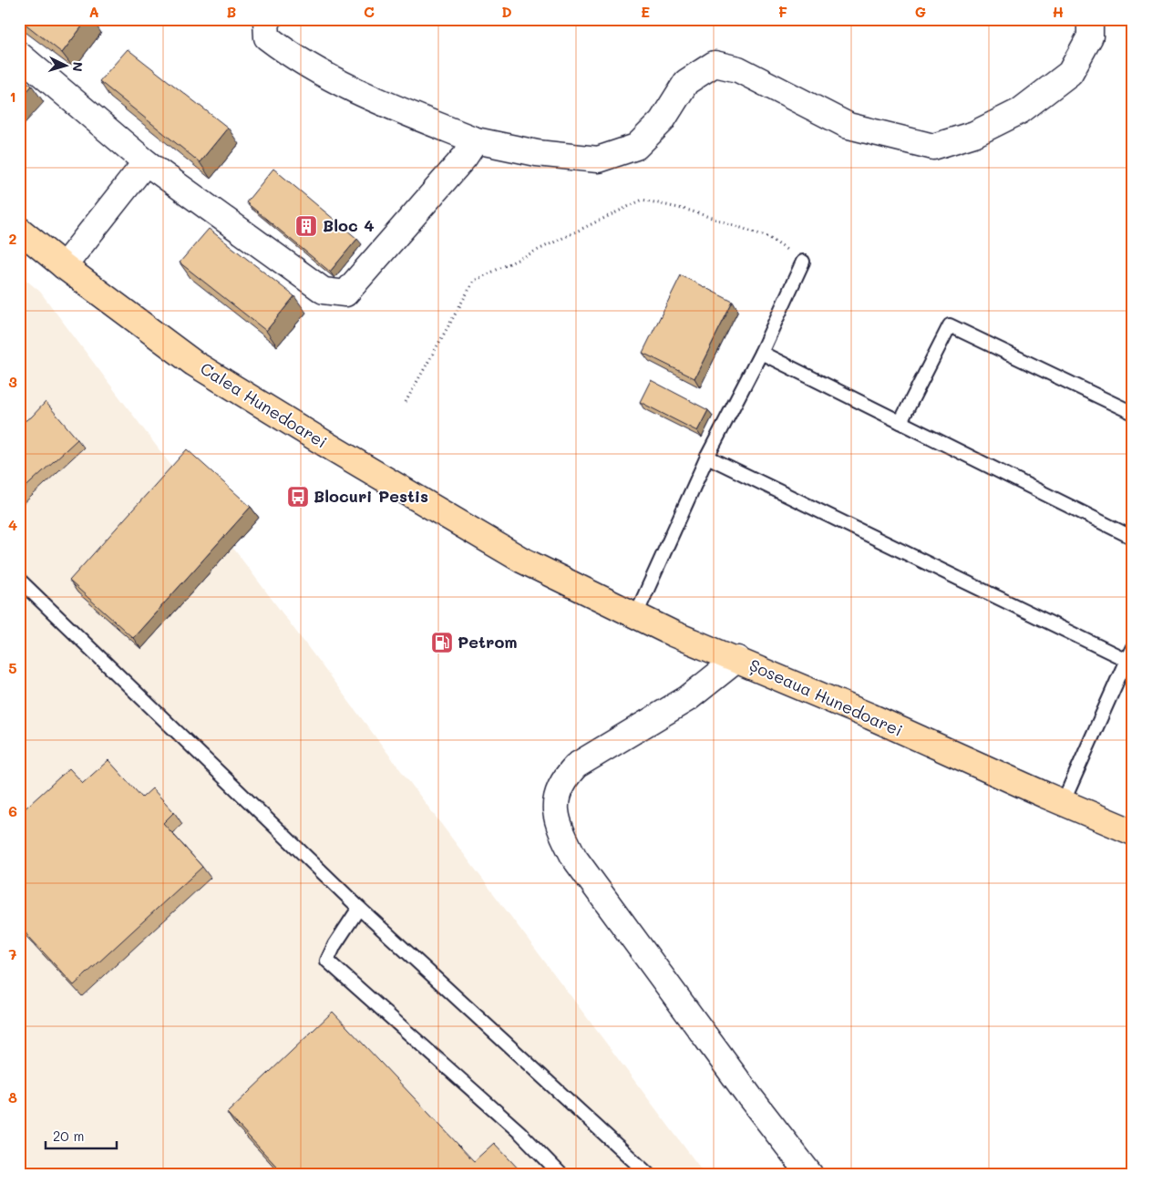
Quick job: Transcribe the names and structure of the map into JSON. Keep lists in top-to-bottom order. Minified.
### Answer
{"streets":{"main road":["Calea Hunedoarei","Șoseaua Hunedoarei"]},"crossings":[["Calea Hunedoarei","Șoseaua Hunedoarei"]],"places":{"building":["Bloc 4"],"bus stop":["Blocuri Pestis"],"fuel station":["Petrom"]},"scale_bar":"20 m","north":"right","grid":{"columns":["A","B","C","D","E","F","G","H"],"rows":["1","2","3","4","5","6","7","8"]}}
